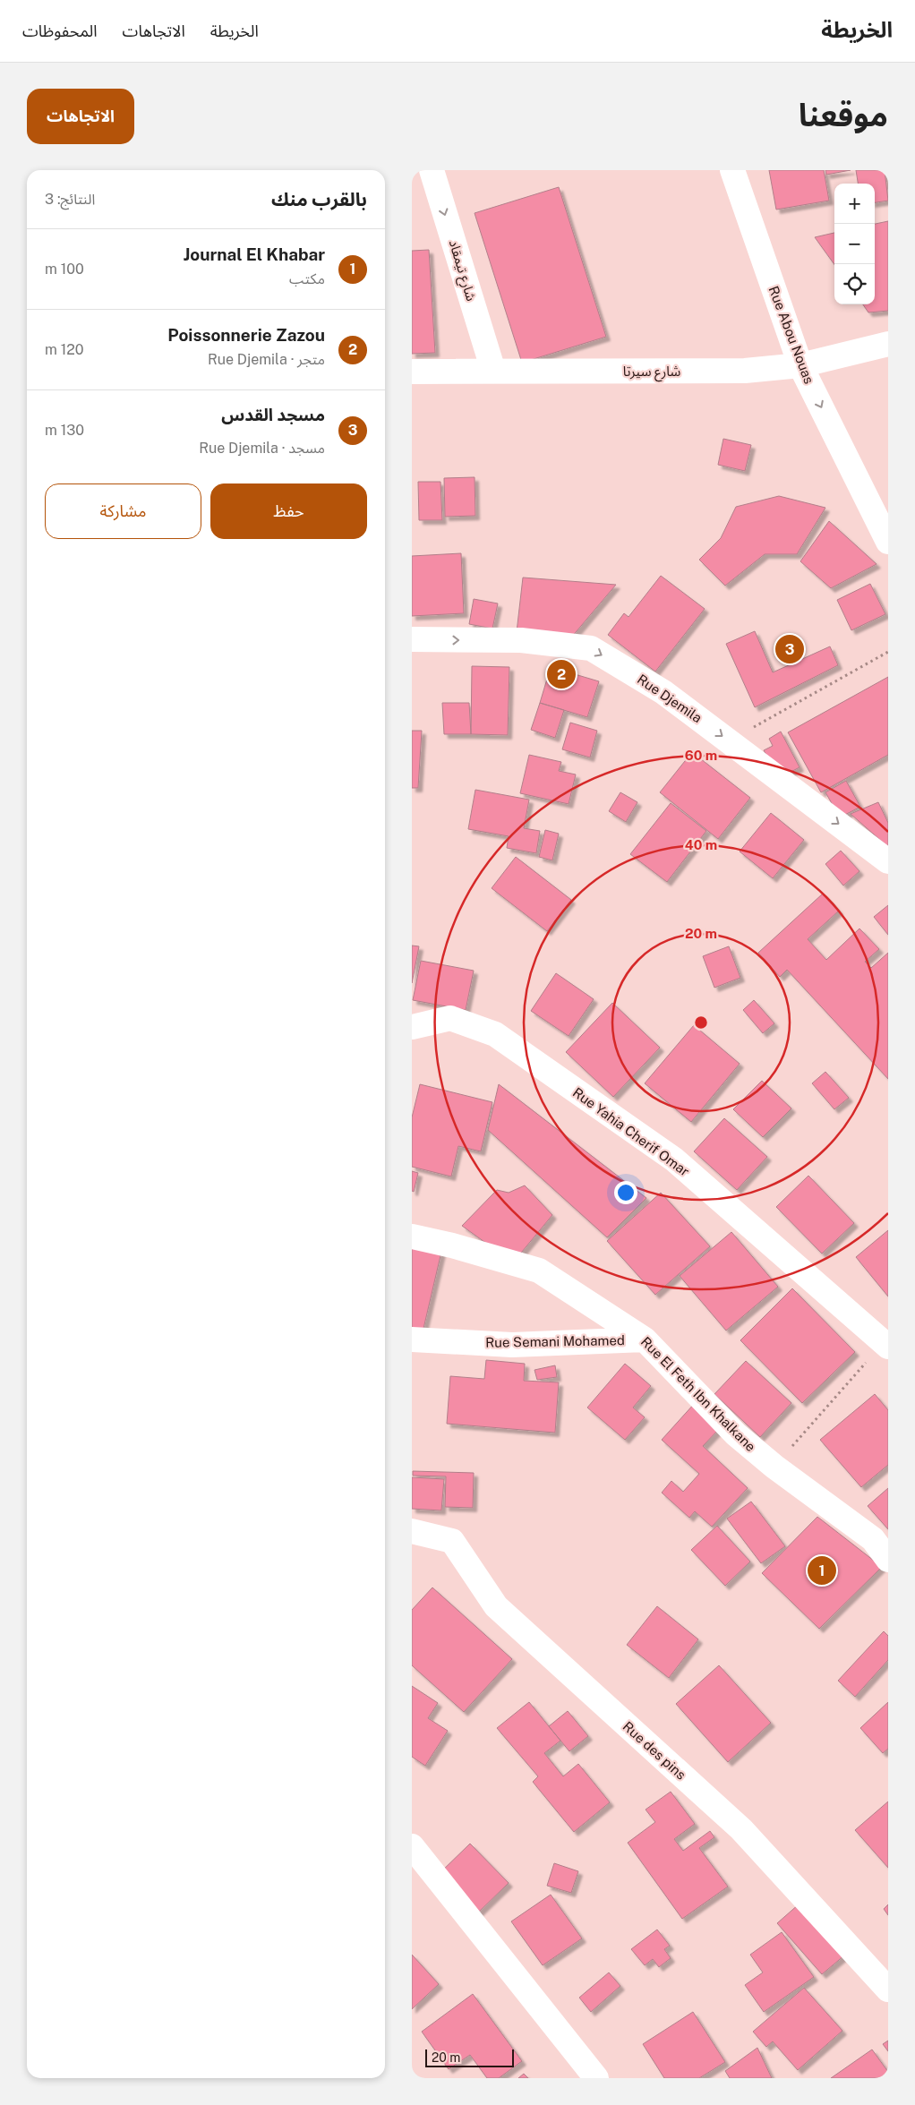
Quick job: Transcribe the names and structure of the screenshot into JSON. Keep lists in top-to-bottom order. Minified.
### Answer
{"streets":{"street":["شارع تيمقاد","Rue Abou Nouas","شارع سيرتا","Rue Djemila","Rue Yahia Cherif Omar","Rue Semani Mohamed","Rue El Feth Ibn Khalkane","Rue des pins"]},"crossings":[["شارع تيمقاد","شارع سيرتا"],["Rue Abou Nouas","شارع سيرتا"],["Rue Semani Mohamed","Rue El Feth Ibn Khalkane"]],"one_way":["شارع تيمقاد","Rue Abou Nouas","Rue Djemila"],"scale_bar":"20 m","page":{"header":"الخريطة","nav":["الخريطة","الاتجاهات","المحفوظات"],"title":"موقعنا","buttons":["الاتجاهات",["حفظ","مشاركة"]],"heading":["بالقرب منك","النتائج: 3"],"map_buttons":["+","−"],"list":[{"mark":"1","name":"Journal El Khabar","note":"مكتب","value":"100 m"},{"mark":"2","name":"Poissonnerie Zazou","note":"متجر · Rue Djemila","value":"120 m"},{"mark":"3","name":"مسجد القدس","note":"مسجد · Rue Djemila","value":"130 m"}],"pins":["3","2","1"],"scale":"20 m"},"rings":["60 m","40 m","20 m"]}
